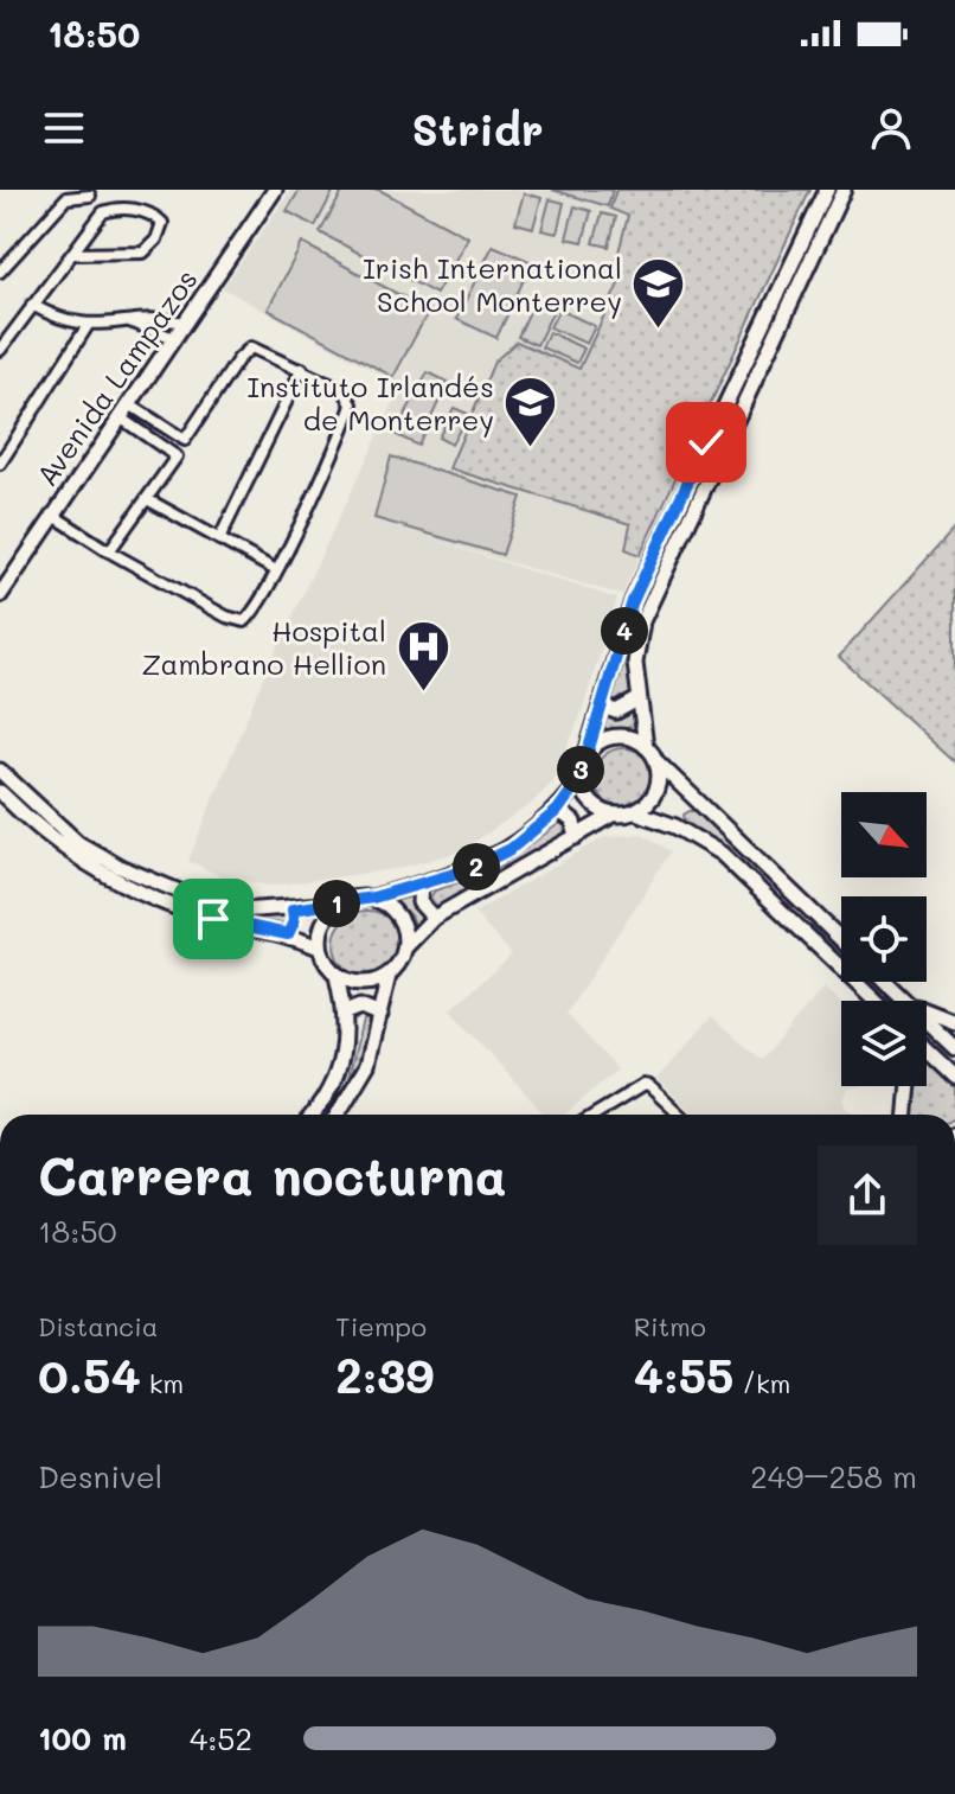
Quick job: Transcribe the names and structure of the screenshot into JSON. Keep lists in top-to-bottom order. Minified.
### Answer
{"streets":{"street":["Avenida Lampazos"]},"places":{"school or university":["Irish International School Monterrey","Instituto Irlandés de Monterrey"],"hospital":["Hospital Zambrano Hellion"]},"north":"bottom right","page":{"status":"18:50","header":"Stridr","pins":["4","3","2","1"],"heading":["Carrera nocturna","18:50"],"stats":[["Distancia","0.54 km"],["Tiempo","2:39"],["Ritmo","4:55 /km"]],"chart":["Desnivel","249–258 m"],"list":[{"name":"100 m","note":"4:52"}]}}
